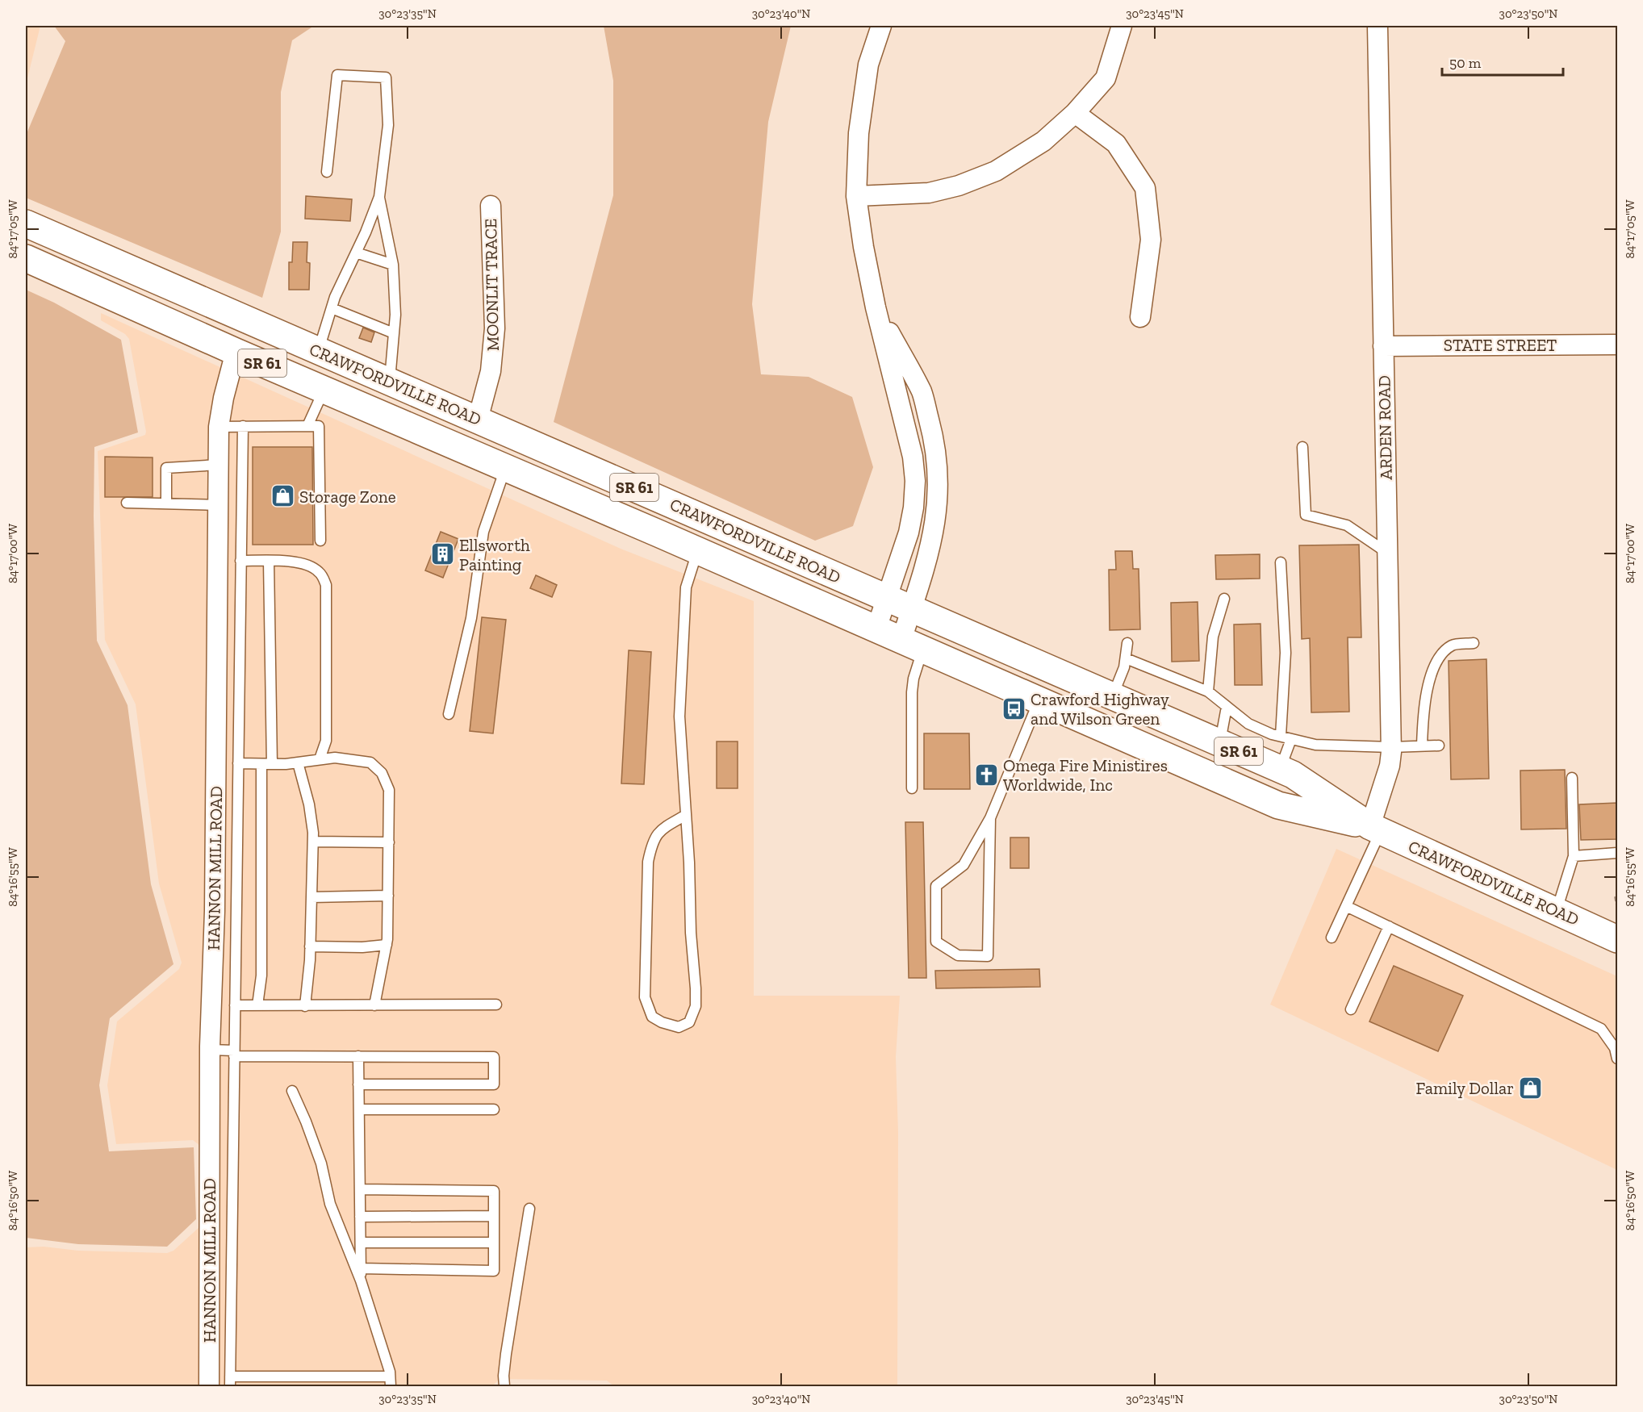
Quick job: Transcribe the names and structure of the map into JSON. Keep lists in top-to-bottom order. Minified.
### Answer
{"streets":{"main road":["SR 61","CRAWFORDVILLE ROAD"],"street":["MOONLIT TRACE","STATE STREET","ARDEN ROAD","HANNON MILL ROAD"]},"crossings":[["MOONLIT TRACE","CRAWFORDVILLE ROAD"],["STATE STREET","ARDEN ROAD"],["CRAWFORDVILLE ROAD","ARDEN ROAD"],["CRAWFORDVILLE ROAD","HANNON MILL ROAD"]],"places":{"shop":["Storage Zone","Family Dollar"],"building":["Ellsworth Painting"],"bus stop":["Crawford Highway and Wilson Green"],"church":["Omega Fire Ministires Worldwide, Inc"]},"scale_bar":"50 m","coordinates":["30°23'35\"N","30°23'40\"N","30°23'45\"N","30°23'50\"N","84°17'05\"W","84°17'00\"W","84°16'55\"W","84°16'50\"W"]}
